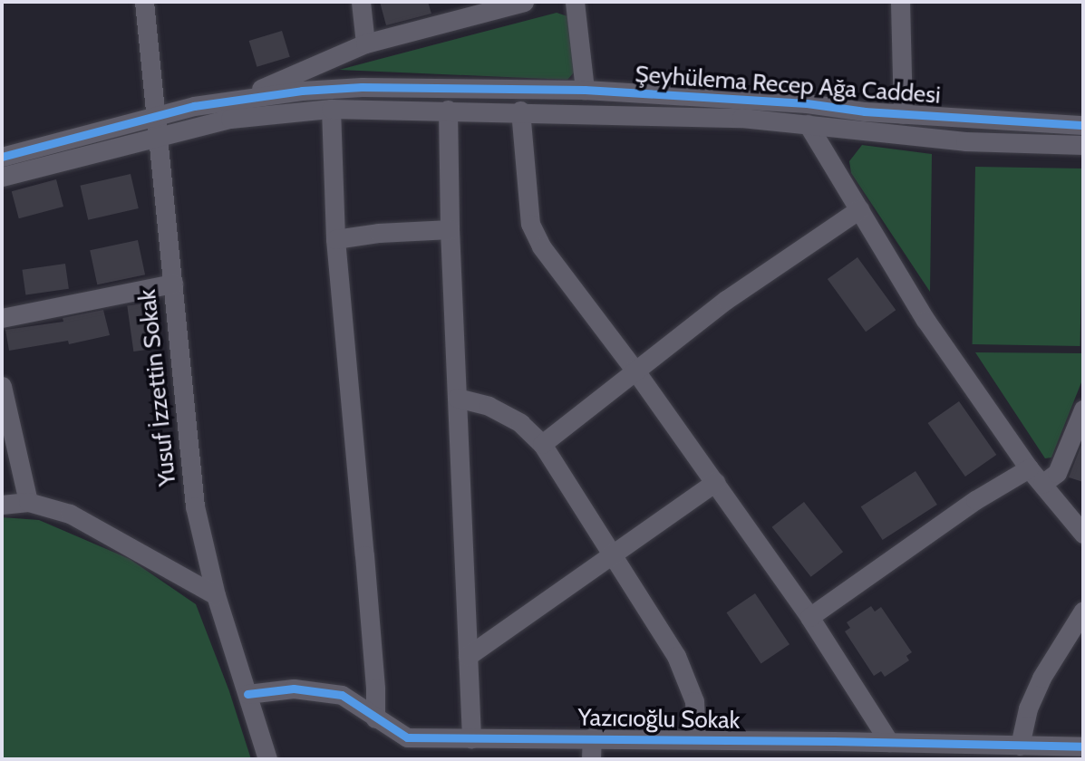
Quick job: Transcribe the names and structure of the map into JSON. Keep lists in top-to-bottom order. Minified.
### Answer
{"streets":{"street":["Şeyhülema Recep Ağa Caddesi","Yusuf İzzettin Sokak","Yazıcıoğlu Sokak"]},"crossings":[["Şeyhülema Recep Ağa Caddesi","Yusuf İzzettin Sokak"],["Yusuf İzzettin Sokak","Yazıcıoğlu Sokak"]]}
